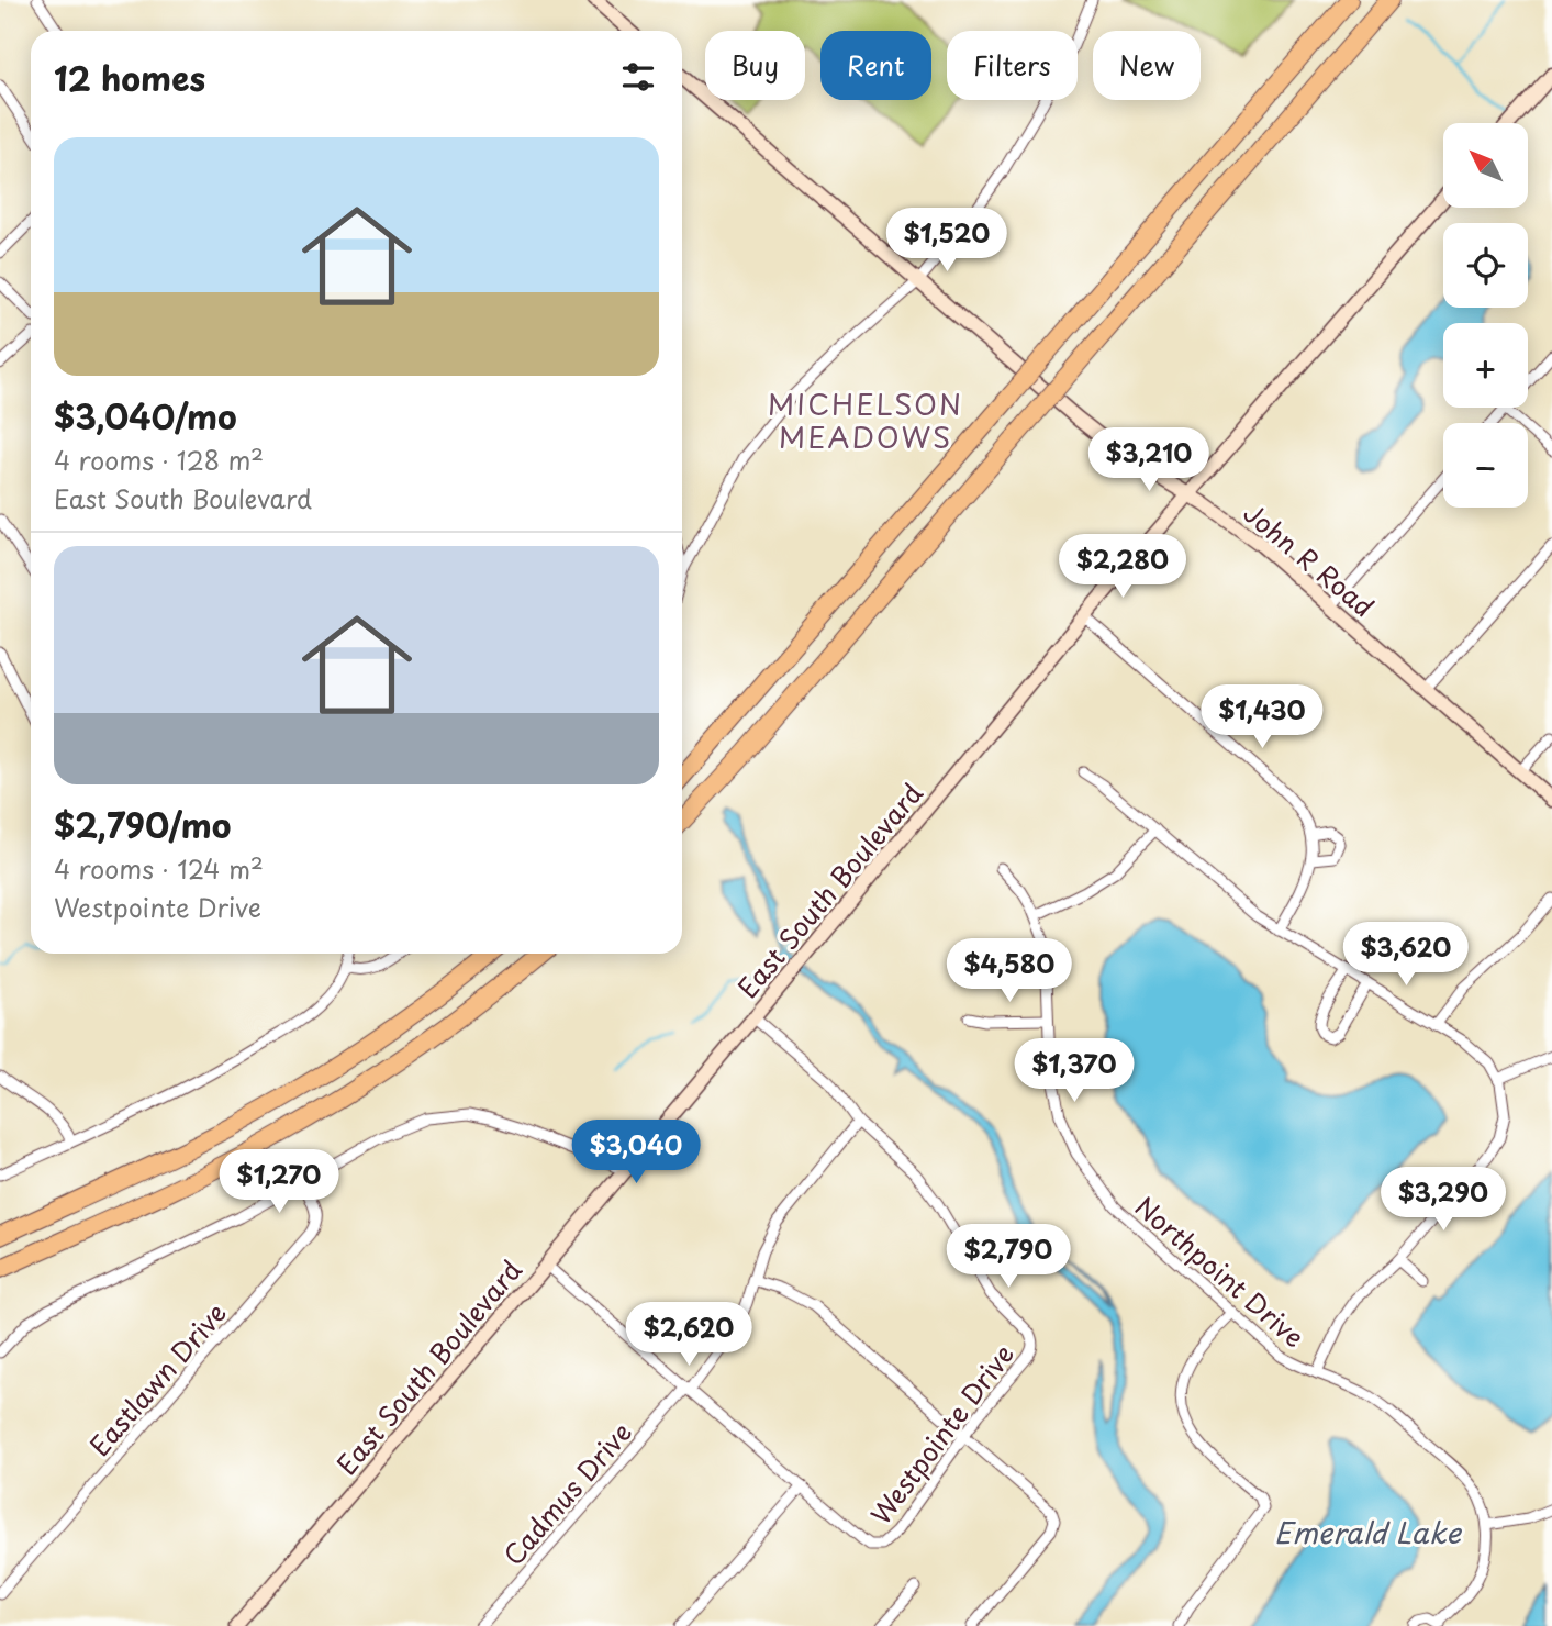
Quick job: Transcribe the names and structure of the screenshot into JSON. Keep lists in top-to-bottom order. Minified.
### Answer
{"streets":{"street":["John R Road","East South Boulevard","Northpoint Drive","Eastlawn Drive","Westpointe Drive","Cadmus Drive"]},"crossings":[["John R Road","East South Boulevard"],["East South Boulevard","Westpointe Drive"],["Westpointe Drive","Cadmus Drive"]],"districts":["MICHELSON MEADOWS"],"water":["Emerald Lake"],"north":"top left","page":{"chip":["Buy","Rent","Filters","New"],"heading":"12 homes","map_buttons":["+","−"],"list":[{"name":"$3,040/mo","note":"4 rooms · 128 m² · East South Boulevard"},{"name":"$2,790/mo","note":"4 rooms · 124 m² · Westpointe Drive"}],"price":["$1,520","$3,210","$2,280","$1,430","$3,620","$4,580","$1,370","$3,040","$1,270","$3,290","$2,790","$2,620"]}}
